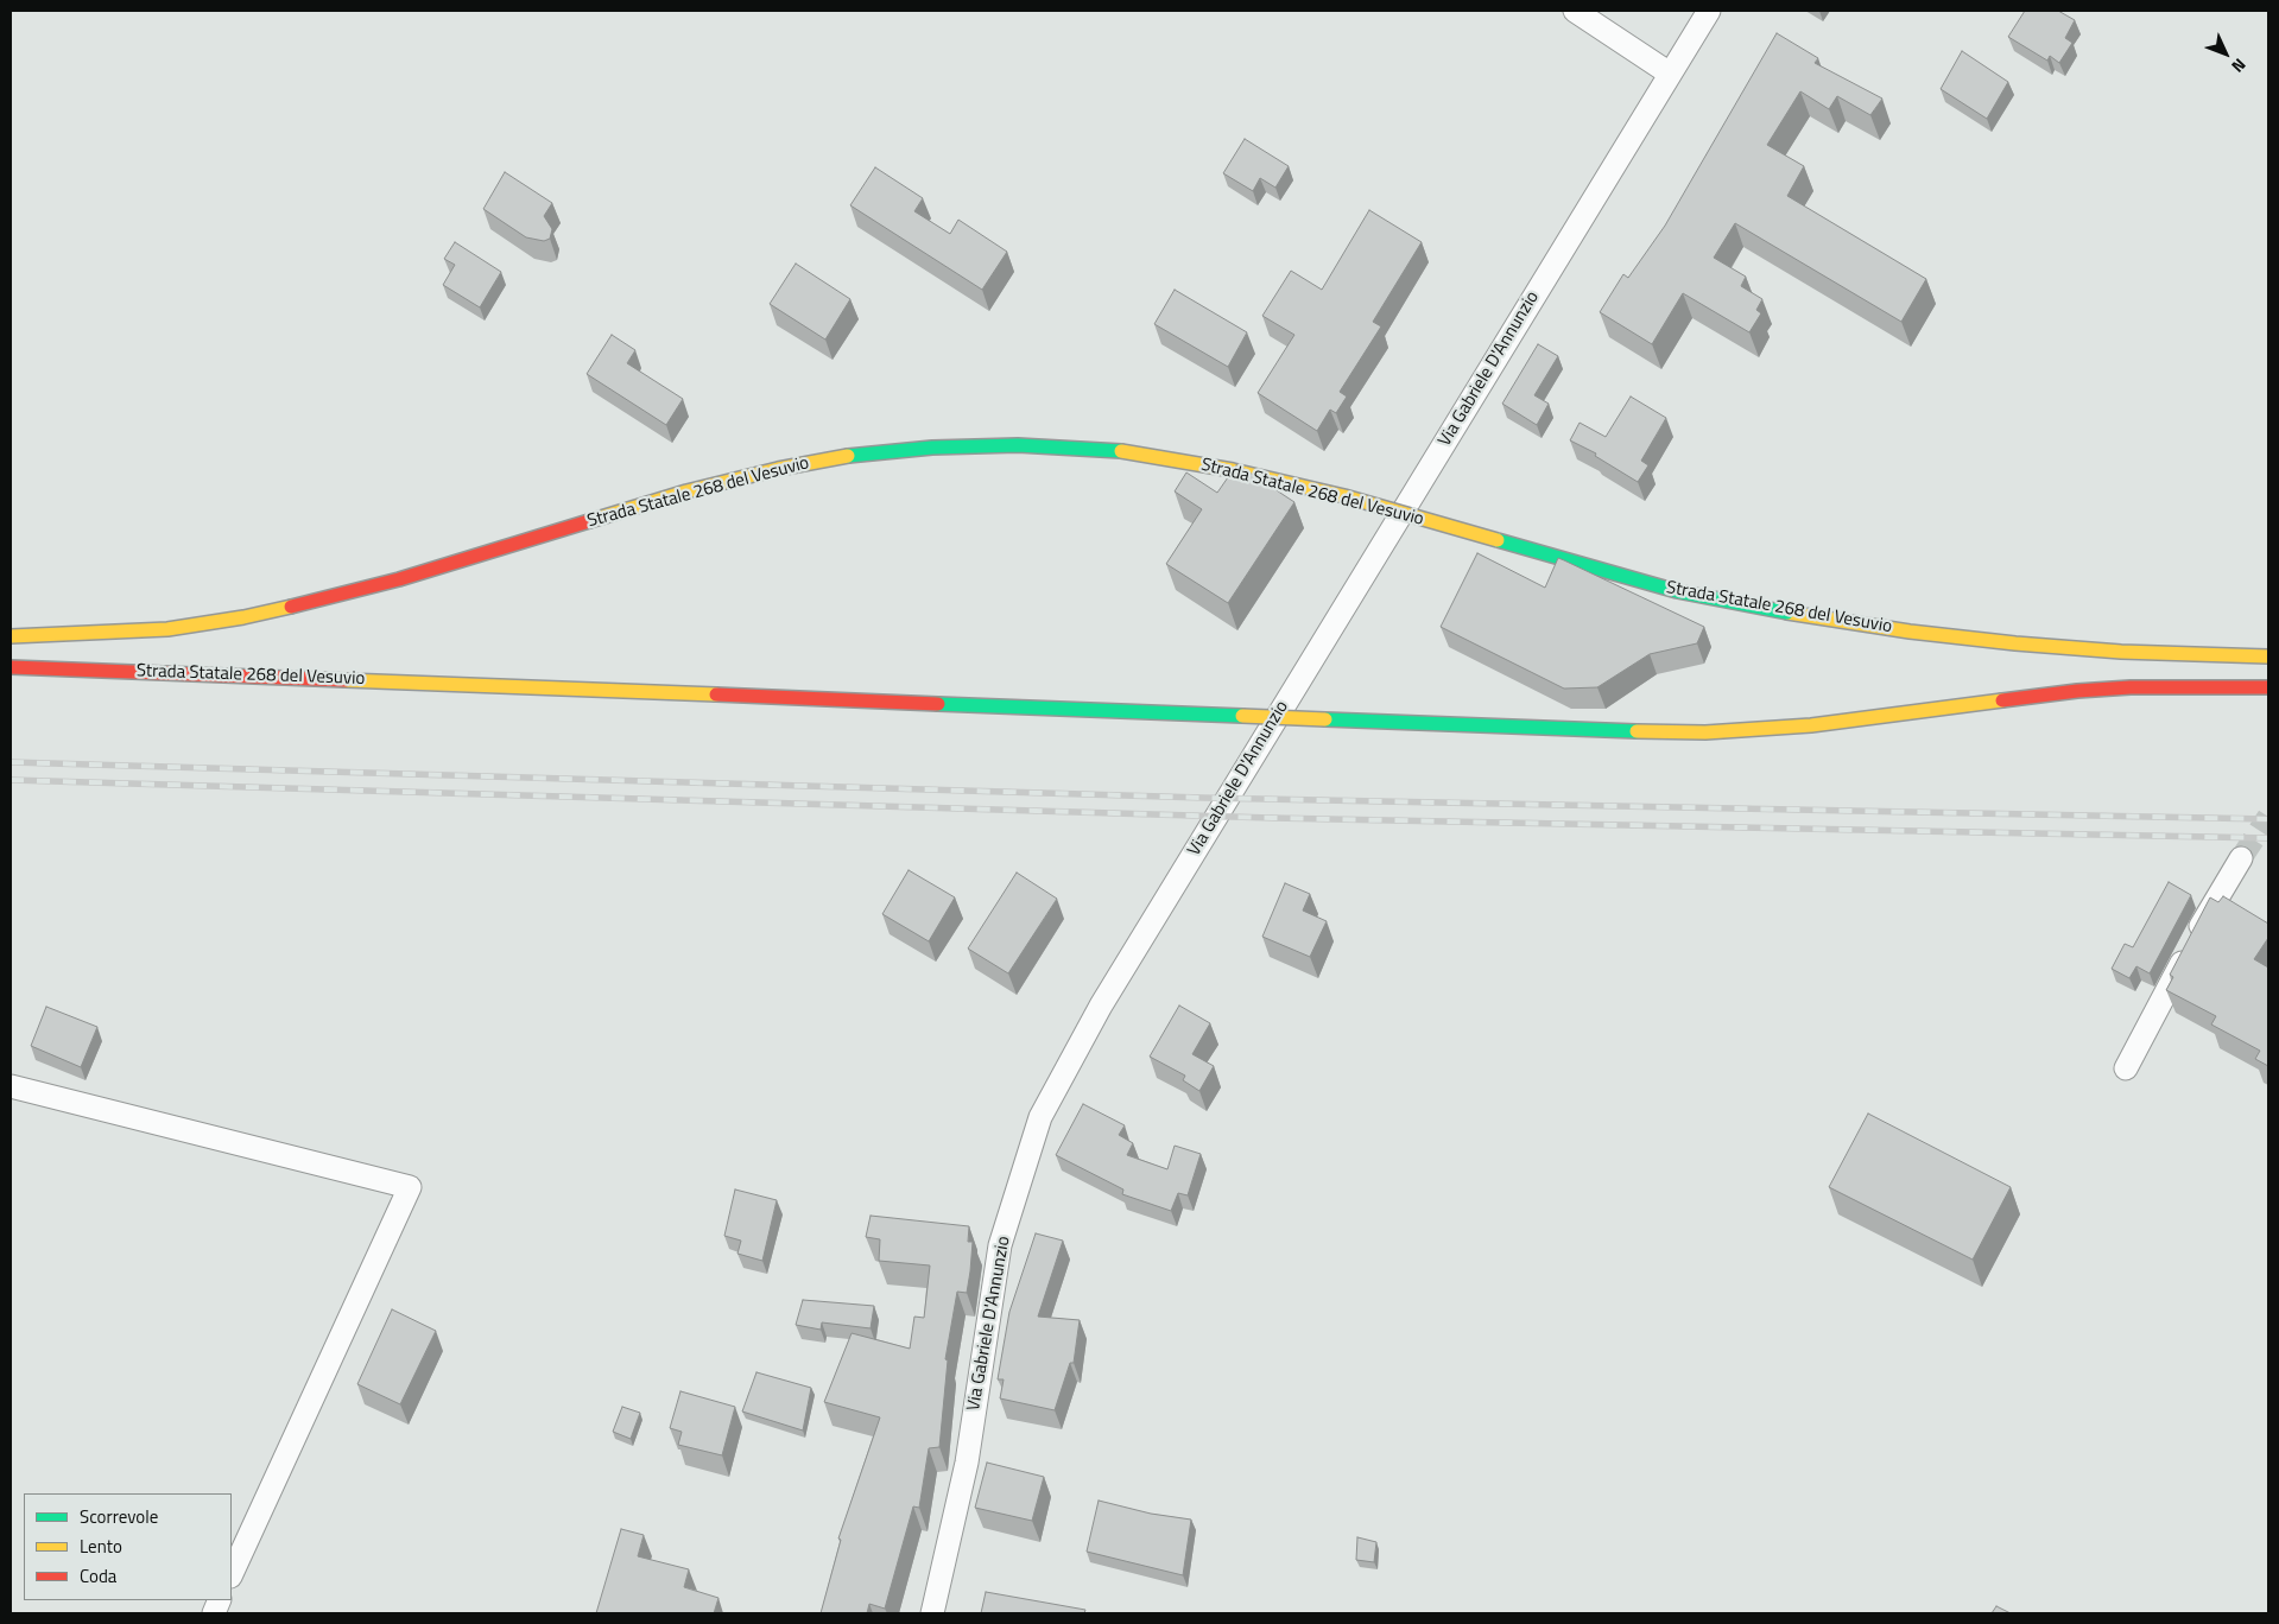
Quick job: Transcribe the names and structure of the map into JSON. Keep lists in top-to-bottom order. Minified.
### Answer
{"streets":{"highway":["Strada Statale 268 del Vesuvio"],"street":["Via Gabriele D'Annunzio"]},"legend":["Scorrevole","Lento","Coda"],"north":"bottom right"}
